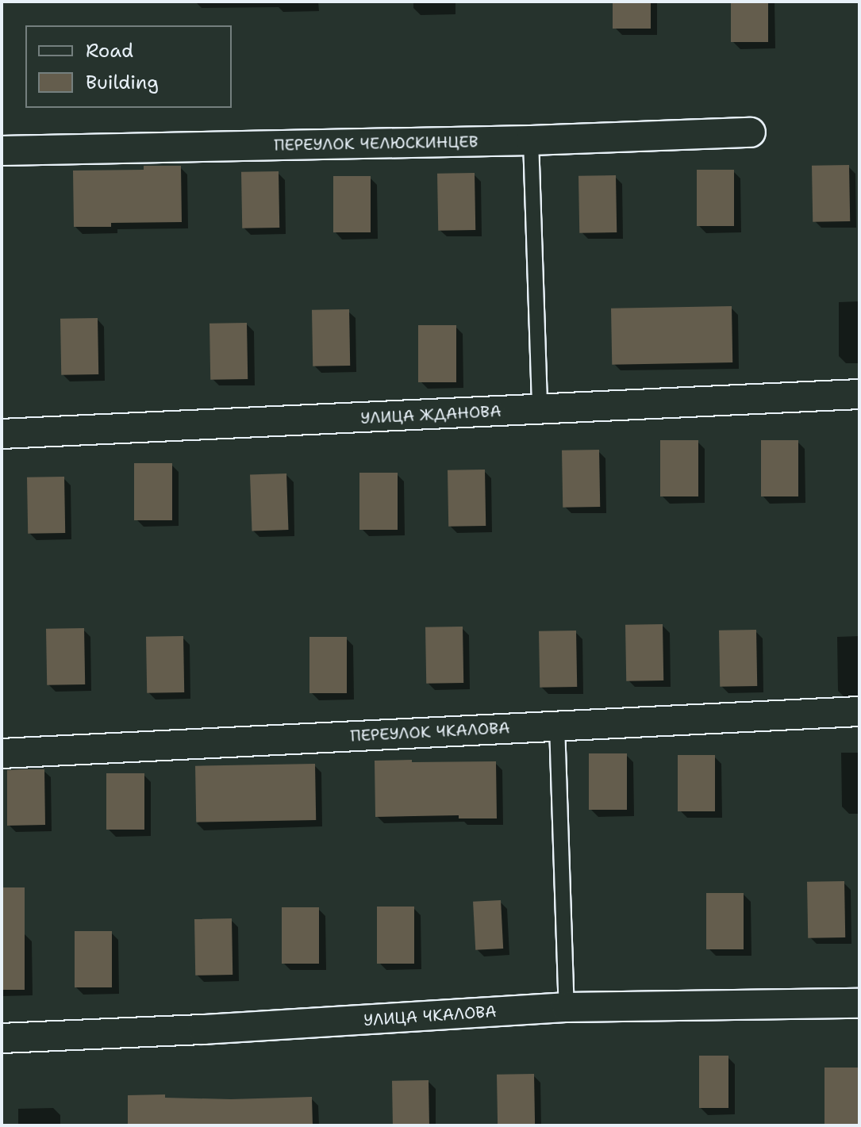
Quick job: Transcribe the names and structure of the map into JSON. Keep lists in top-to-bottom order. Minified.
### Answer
{"streets":{"street":["ПЕРЕУЛОК ЧЕЛЮСКИНЦЕВ","УЛИЦА ЖДАНОВА","ПЕРЕУЛОК ЧКАЛОВА","УЛИЦА ЧКАЛОВА"]},"legend":["Road","Building"]}
